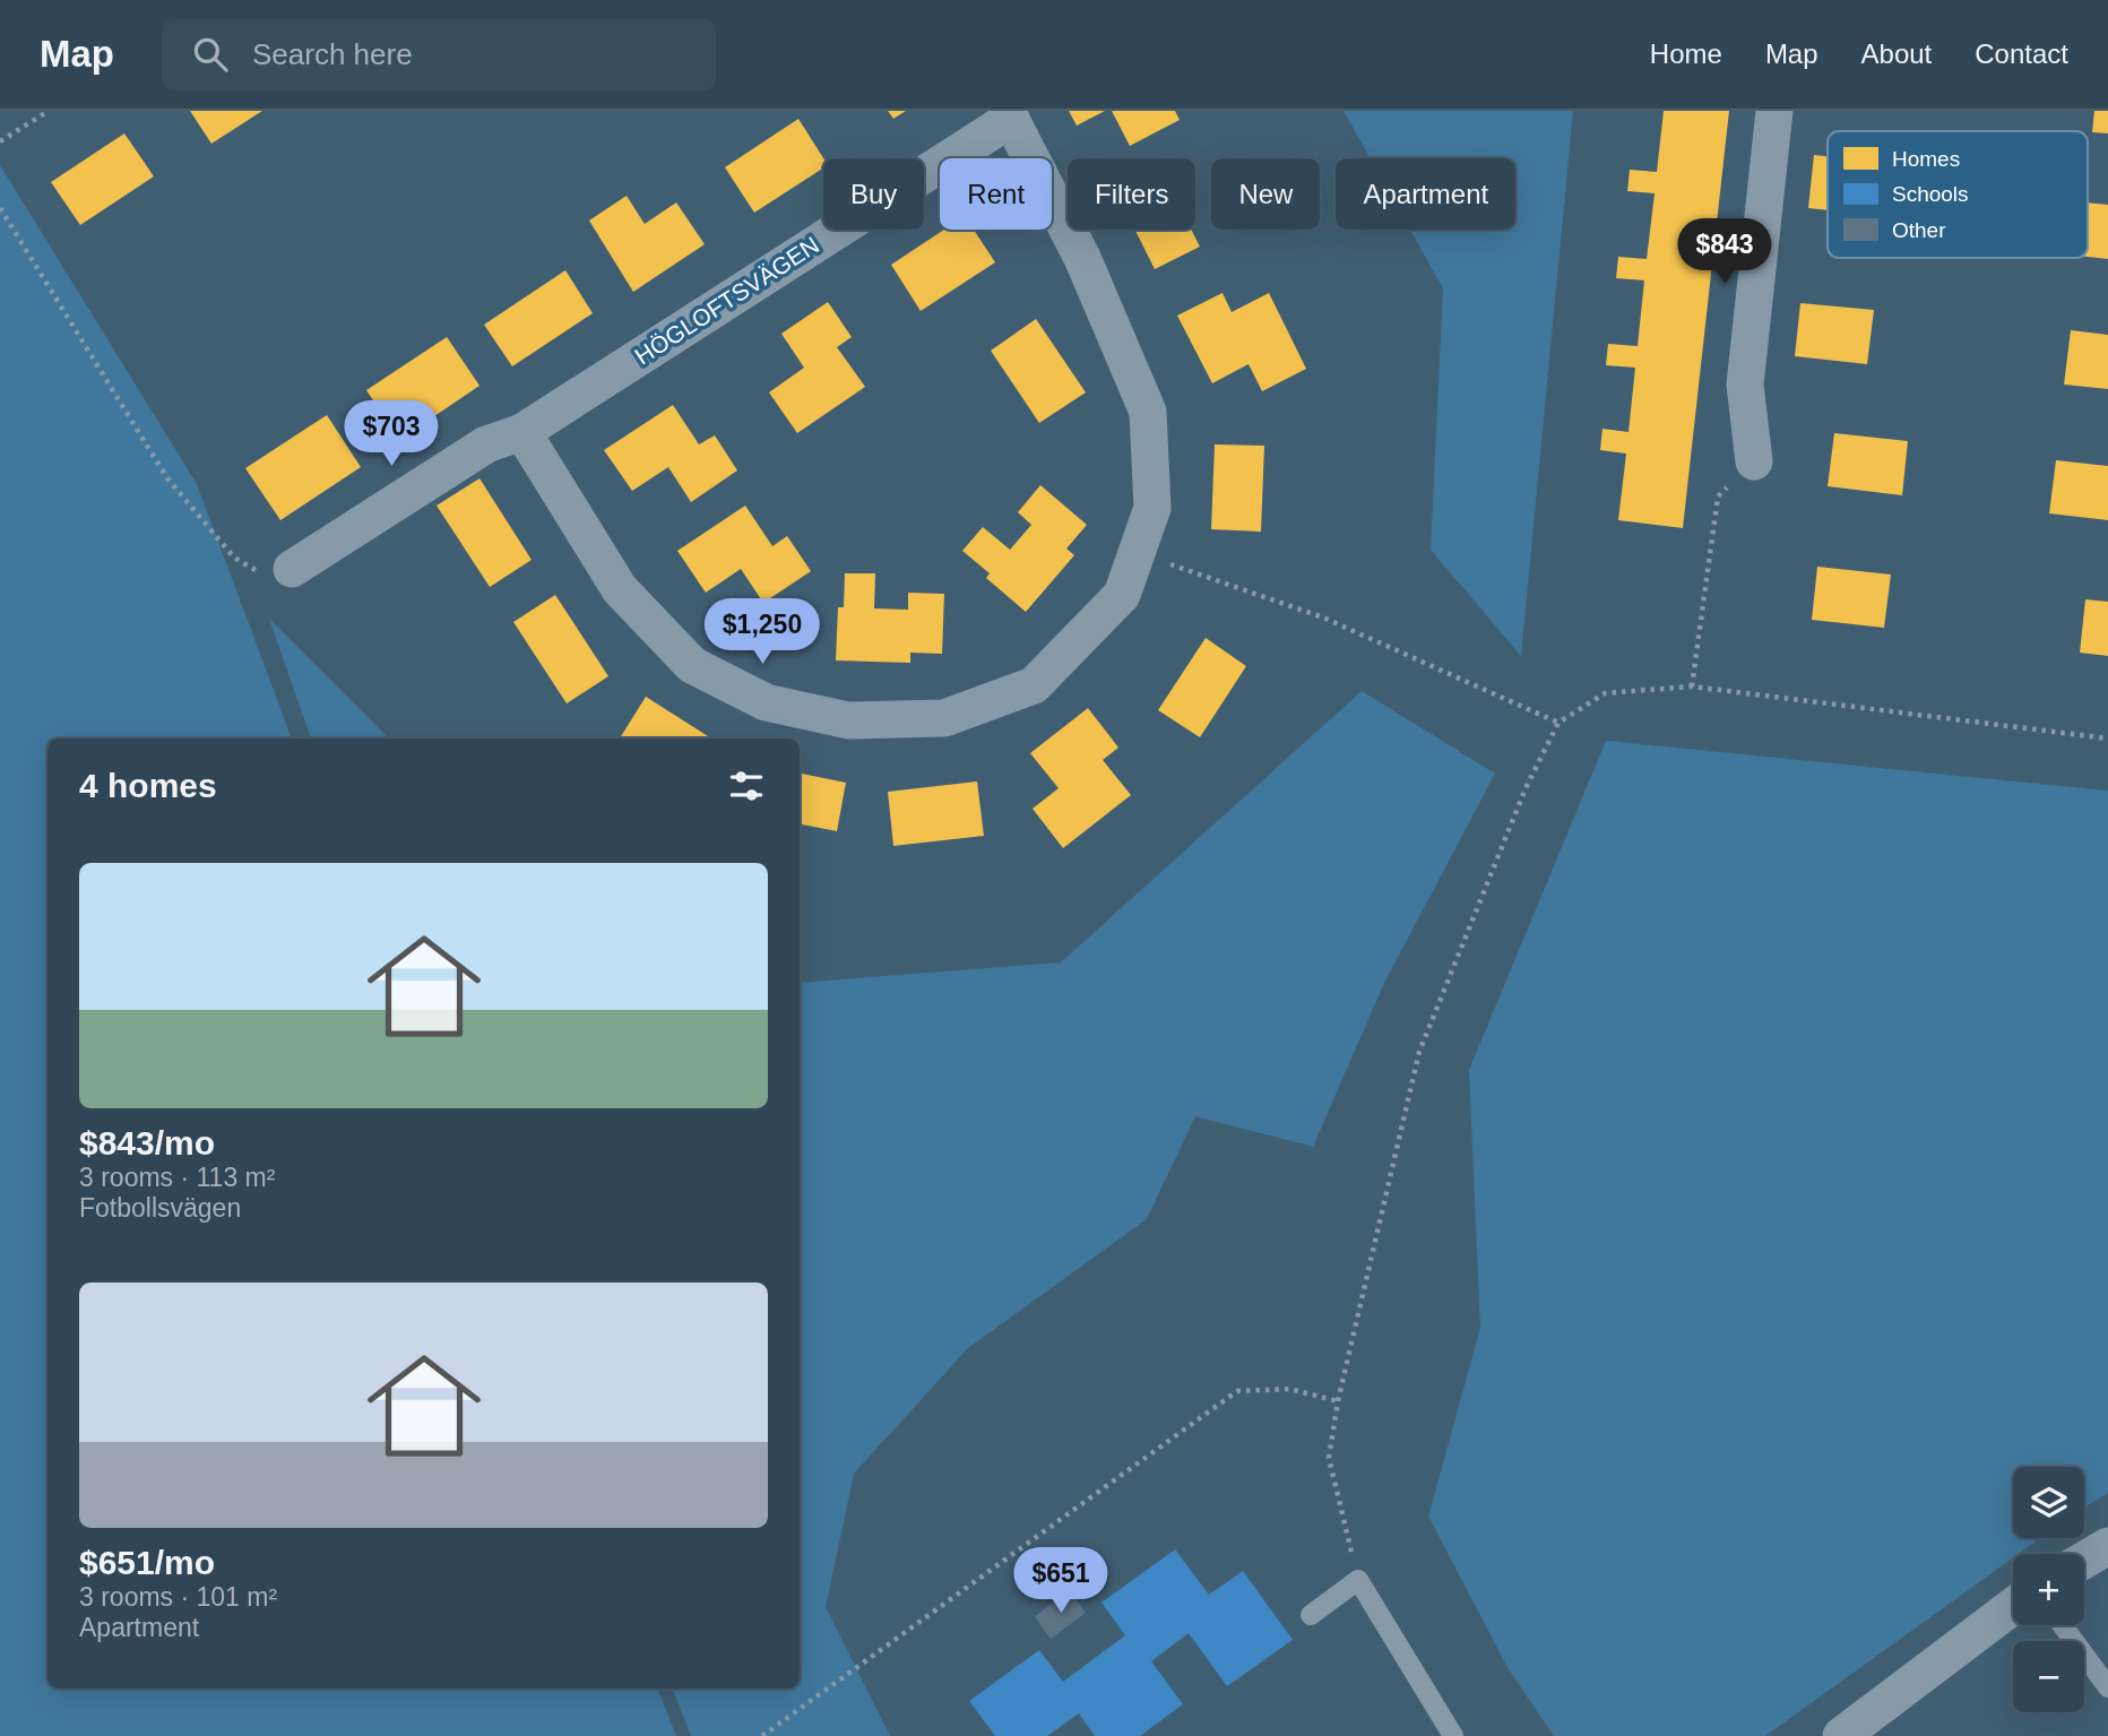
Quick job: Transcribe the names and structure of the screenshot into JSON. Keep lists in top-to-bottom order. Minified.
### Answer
{"streets":{"street":["HÖGLOFTSVÄGEN"]},"legend":["Homes","Schools","Other"],"page":{"header":"Map","search":"Search here","nav":["Home","Map","About","Contact"],"chip":["Buy","Rent","Filters","New","Apartment"],"price":["$843","$703","$1,250","$651"],"heading":"4 homes","list":[{"name":"$843/mo","note":"3 rooms · 113 m² · Fotbollsvägen"},{"name":"$651/mo","note":"3 rooms · 101 m² · Apartment"}],"map_buttons":["+","−"]}}
